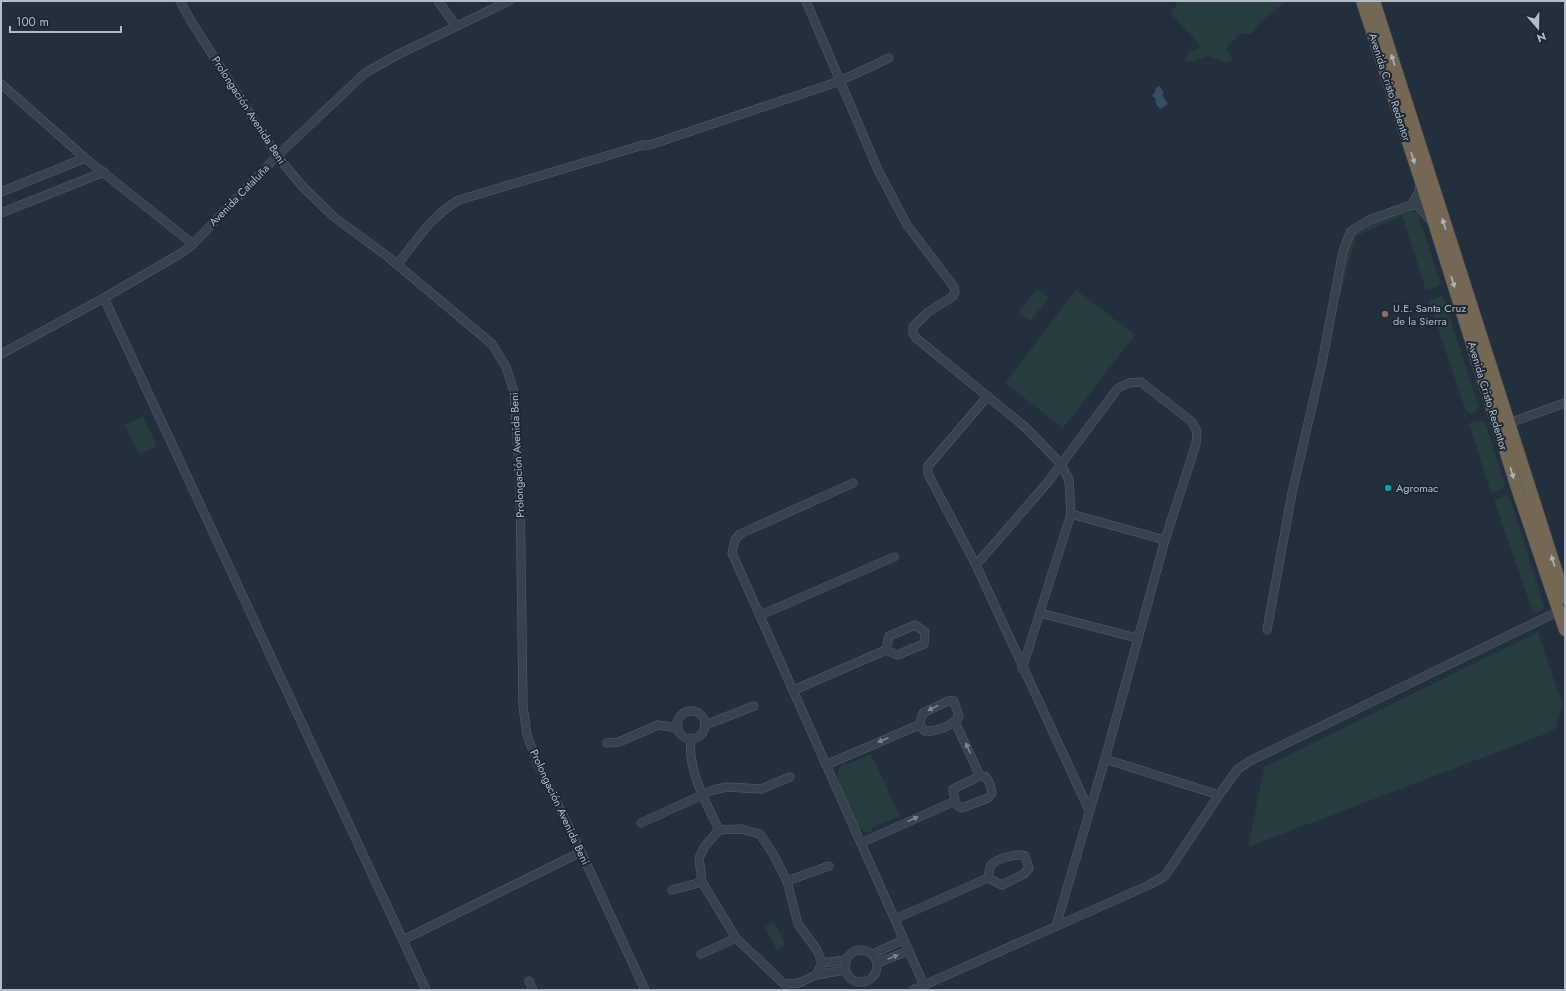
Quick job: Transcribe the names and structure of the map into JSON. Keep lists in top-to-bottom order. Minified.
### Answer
{"streets":{"highway":["Avenida Cristo Redentor"],"street":["Prolongación Avenida Beni","Avenida Cataluña"]},"crossings":[["Prolongación Avenida Beni","Avenida Cataluña"]],"places":["U.E. Santa Cruz de la Sierra","Agromac"],"scale_bar":"100 m","north":"bottom"}
